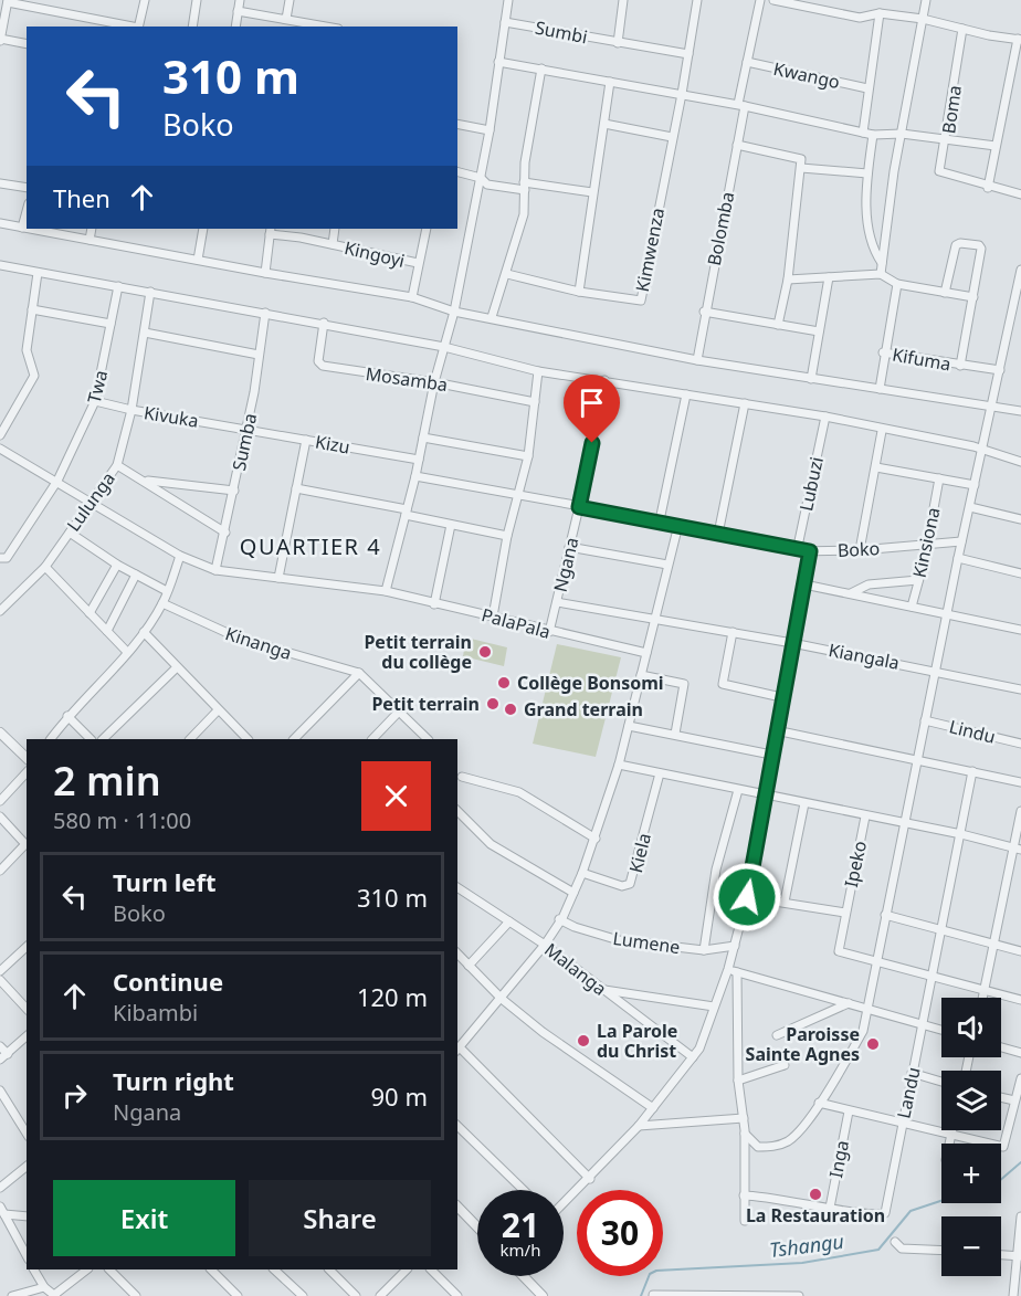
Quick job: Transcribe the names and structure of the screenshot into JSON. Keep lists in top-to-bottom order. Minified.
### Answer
{"streets":{"street":["Sumbi","Kwango","Boma","Bolomba","Kimwenza","Kingoyi","Kifuma","Mosamba","Twa","Kivuka","Sumba","Kizu","Lubuzi","Lulunga","Kinsiona","Boko","Ngana","PalaPala","Kinanga","Kiangala","Lindu","Kiela","Ipeko","Lumene","Malanga","Landu","Inga"]},"crossings":[["Twa","Kivuka"],["Kivuka","Sumba"],["Kivuka","Kizu"],["Kivuka","Lulunga"],["Sumba","Kizu"],["Lubuzi","Boko"],["Kinsiona","Boko"],["Boko","Ngana"],["Ngana","PalaPala"],["Landu","Inga"]],"districts":["QUARTIER 4"],"water":["Tshangu"],"places":["Petit terrain du collège","Collège Bonsomi","Petit terrain","Grand terrain","La Parole du Christ","Paroisse Sainte Agnes","La Restauration"],"page":{"turn":["310 m","Boko"],"then":"Then","heading":["2 min","580 m · 11:00"],"list":[{"name":"Turn left","note":"Boko","value":"310 m"},{"name":"Continue","note":"Kibambi","value":"120 m"},{"name":"Turn right","note":"Ngana","value":"90 m"}],"map_buttons":["+","−"],"buttons":["Exit","Share"],"speed":"21 km/h","limit":"30"}}
